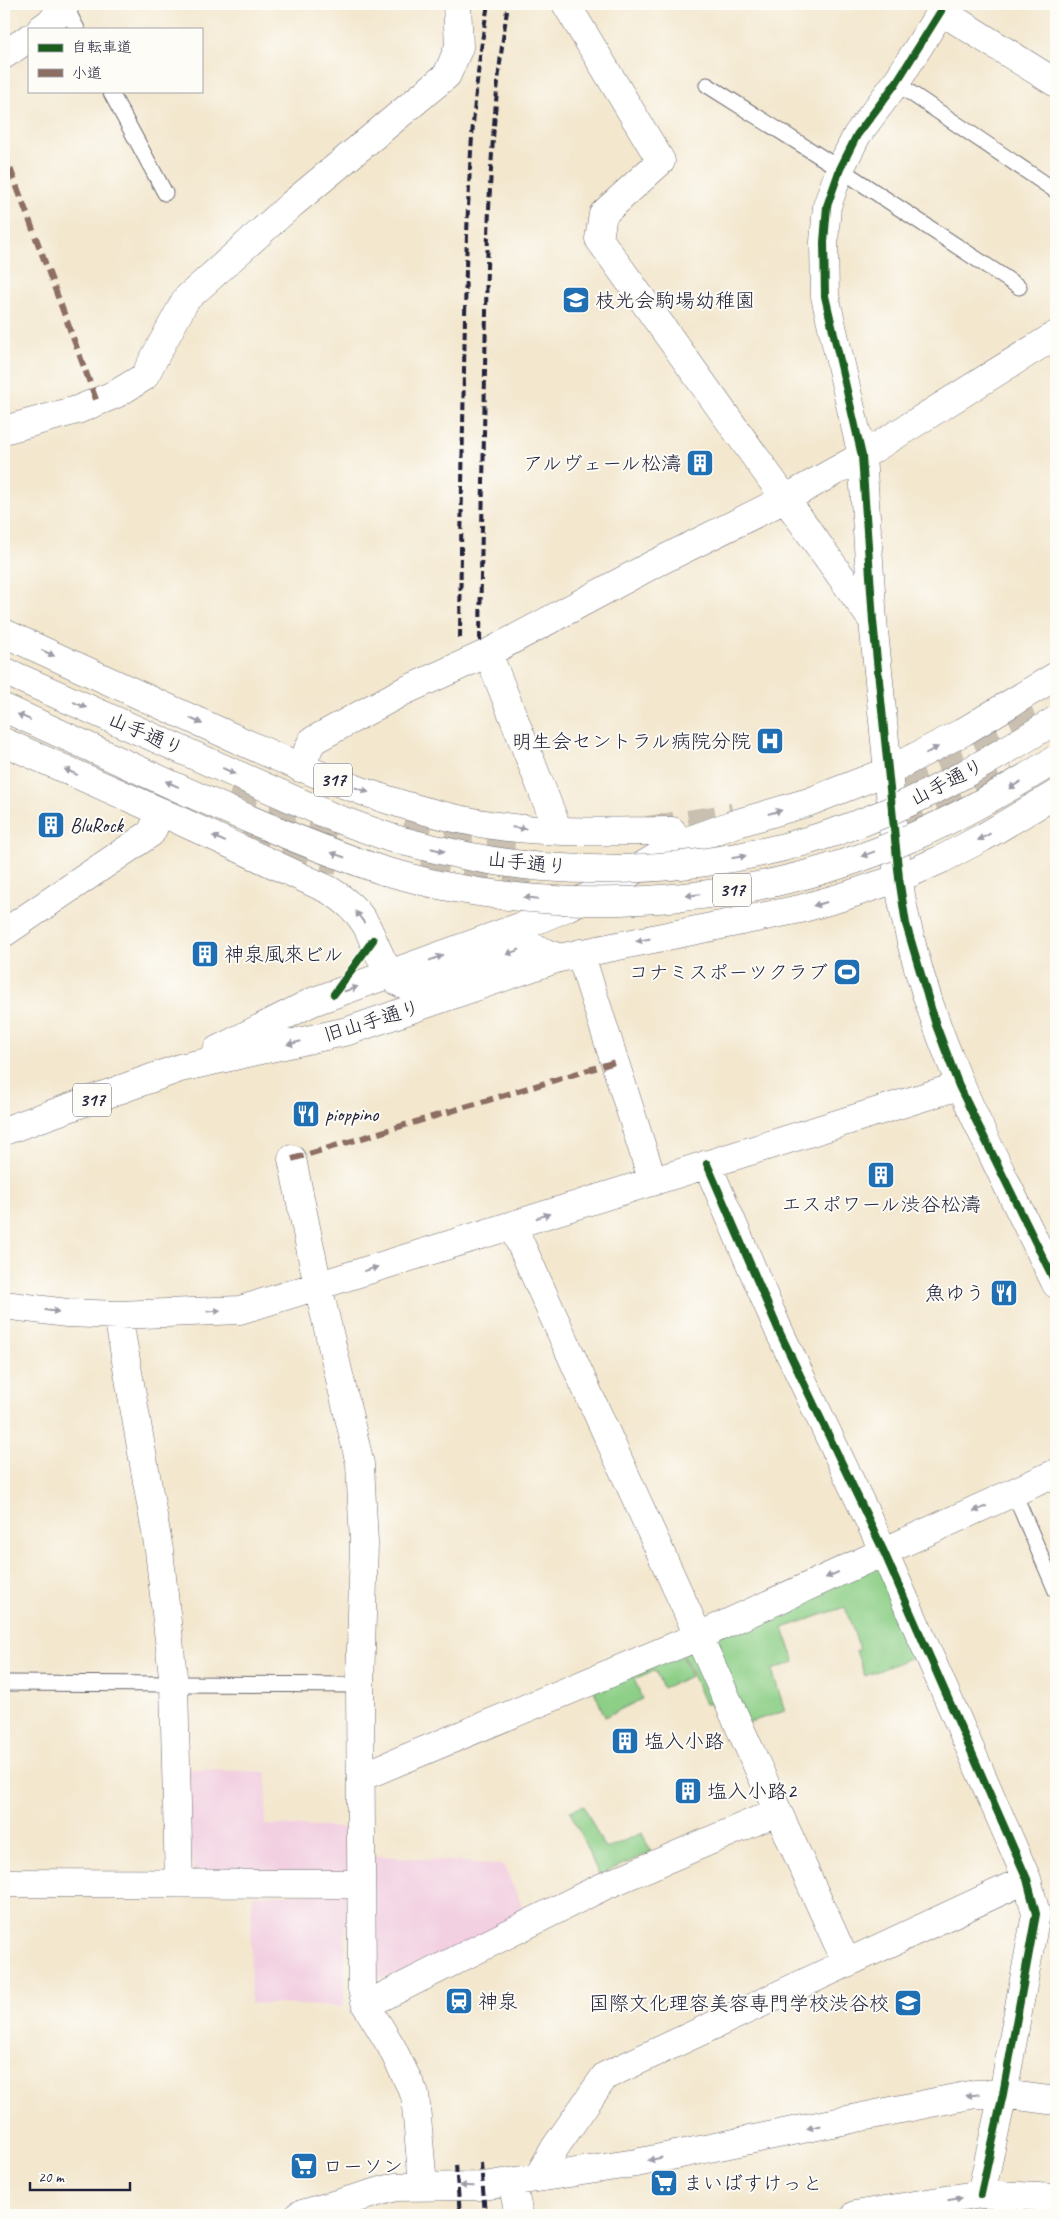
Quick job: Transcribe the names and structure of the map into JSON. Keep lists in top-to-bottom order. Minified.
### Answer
{"streets":{"street":["山手通り","317","旧山手通り"]},"crossings":[["317","旧山手通り"]],"places":{"school or university":["枝光会駒場幼稚園","国際文化理容美容専門学校渋谷校"],"building":["アルヴェール松濤","BluRock","神泉風來ビル","エスポワール渋谷松濤","塩入小路","塩入小路2"],"hospital":["明生会セントラル病院分院"],"sports":["コナミスポーツクラブ"],"restaurant":["pioppino","魚ゆう"],"station":["神泉"],"supermarket":["ローソン","まいばすけっと"]},"legend":["自転車道","小道"],"scale_bar":"20 m"}
